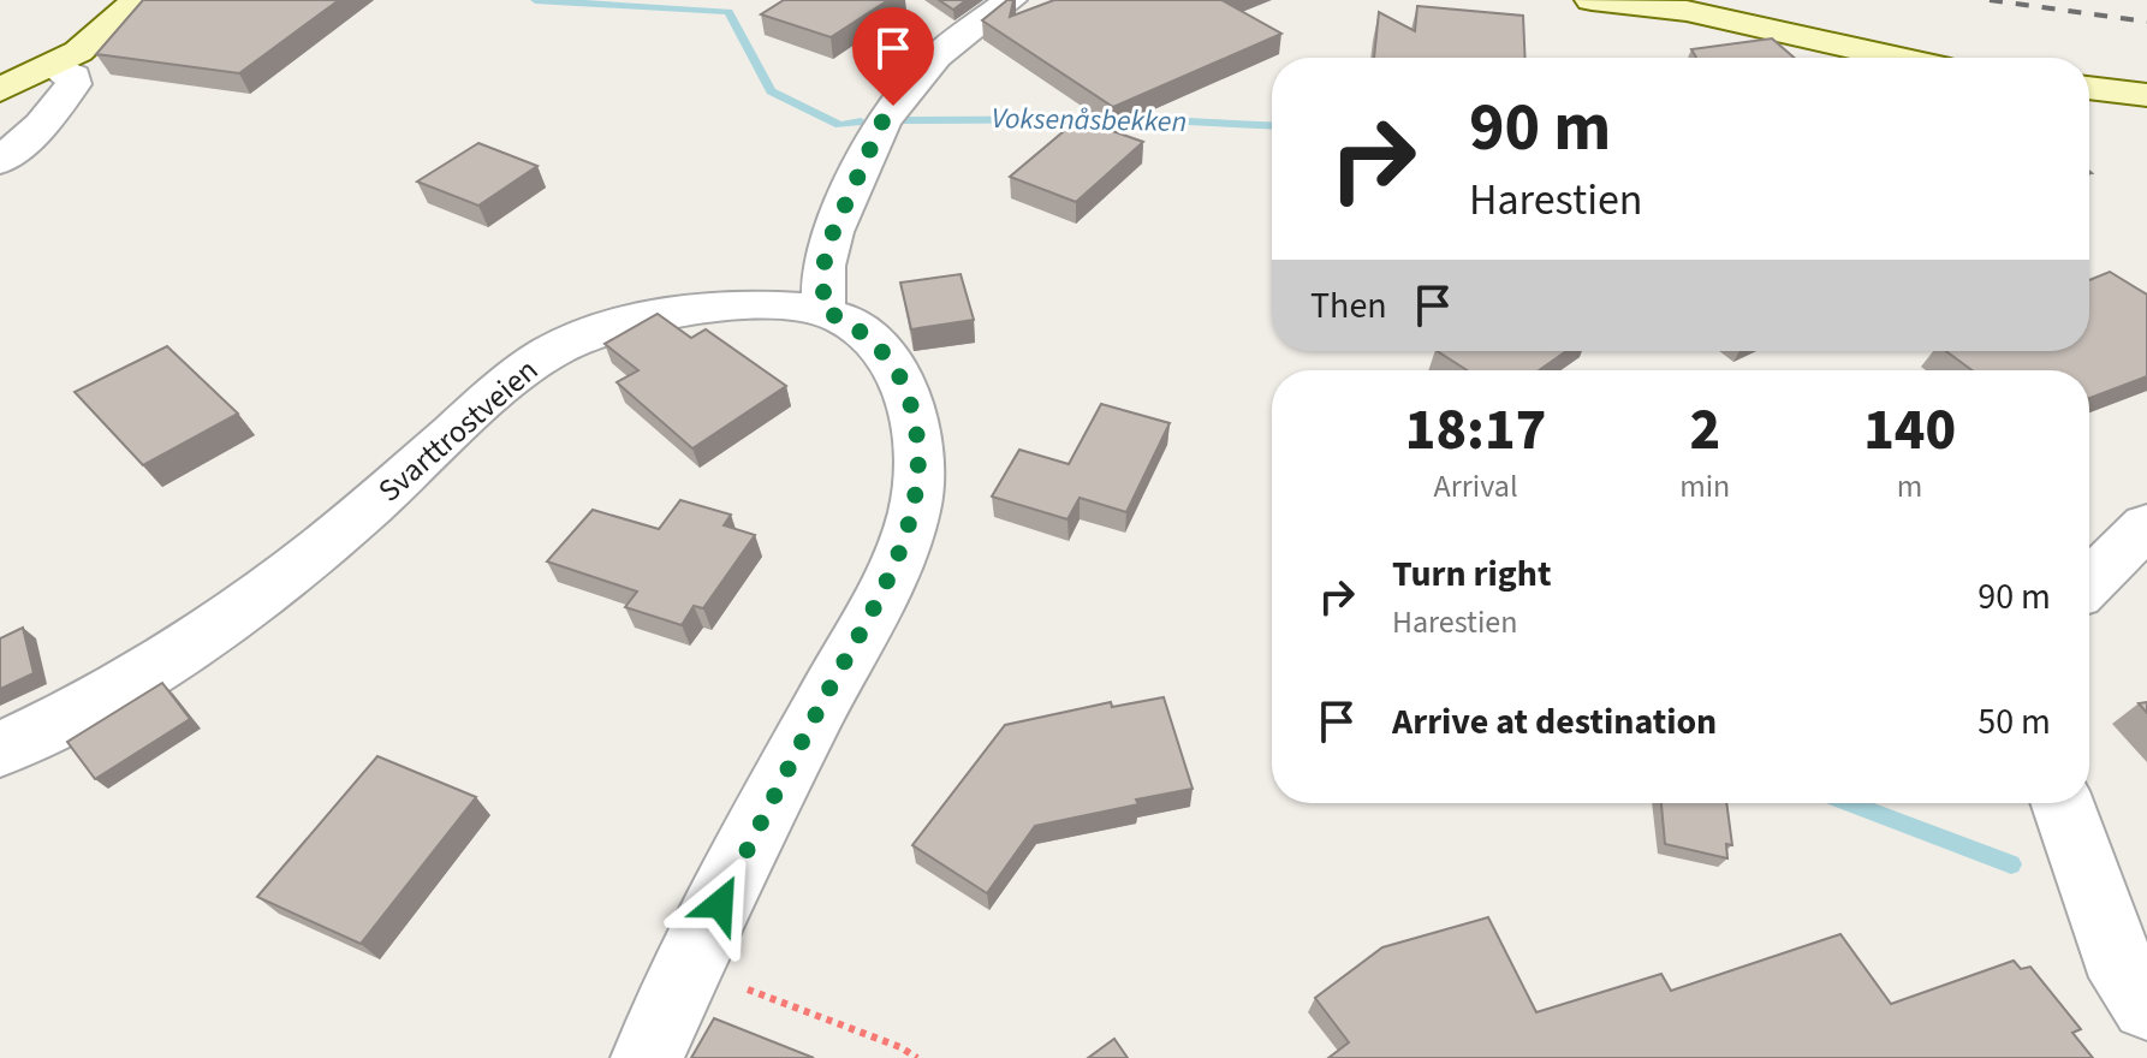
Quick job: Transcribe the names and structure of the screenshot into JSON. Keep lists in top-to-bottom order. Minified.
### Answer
{"streets":{"street":["Svarttrostveien"]},"water":["Voksenåsbekken"],"page":{"turn":["90 m","Harestien"],"then":"Then","eta":["18:17","Arrival","2","min","140","m"],"list":[{"name":"Turn right","note":"Harestien","value":"90 m"},{"name":"Arrive at destination","value":"50 m"}]}}
